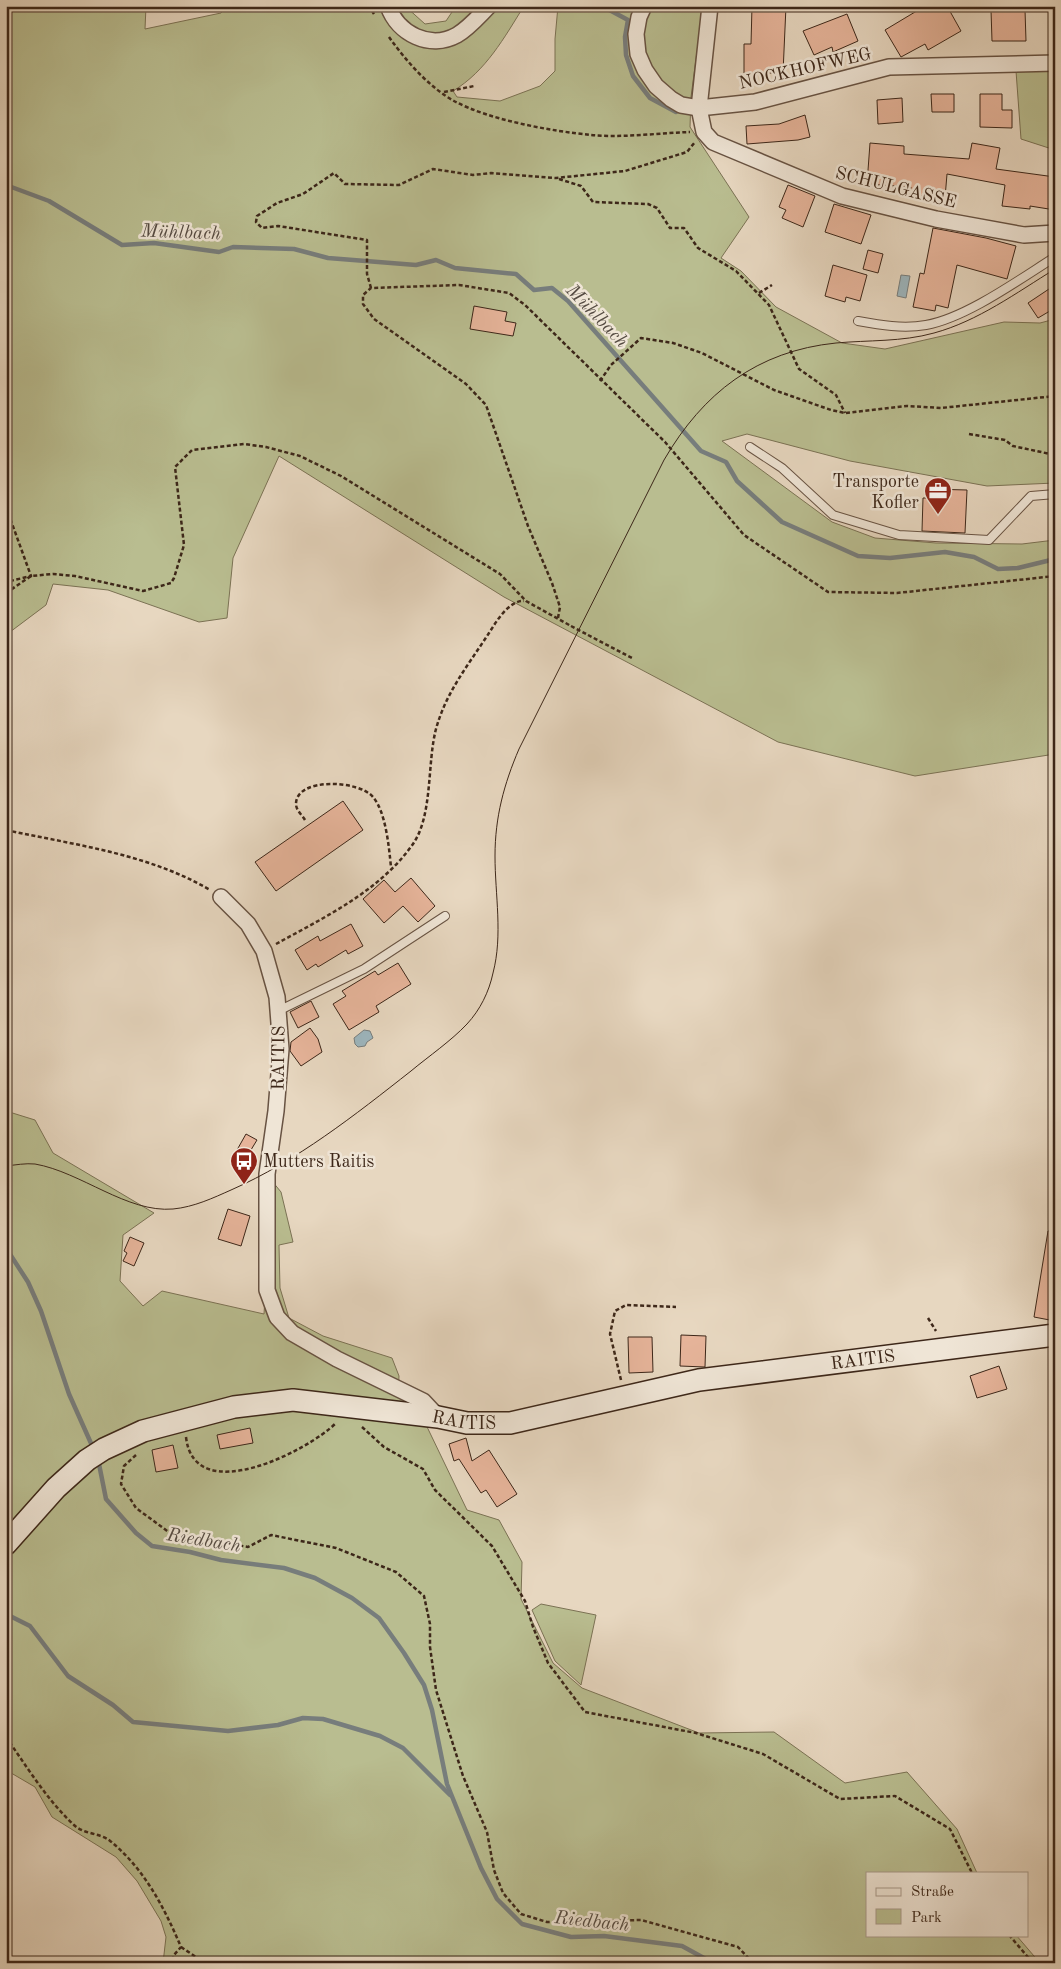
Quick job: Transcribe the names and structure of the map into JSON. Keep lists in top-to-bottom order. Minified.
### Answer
{"streets":{"street":["NOCKHOFWEG","SCHULGASSE","RAITIS"]},"water":["Mühlbach","Riedbach"],"places":{"office":["Transporte Kofler"],"bus stop":["Mutters Raitis"]},"legend":["Straße","Park"]}
